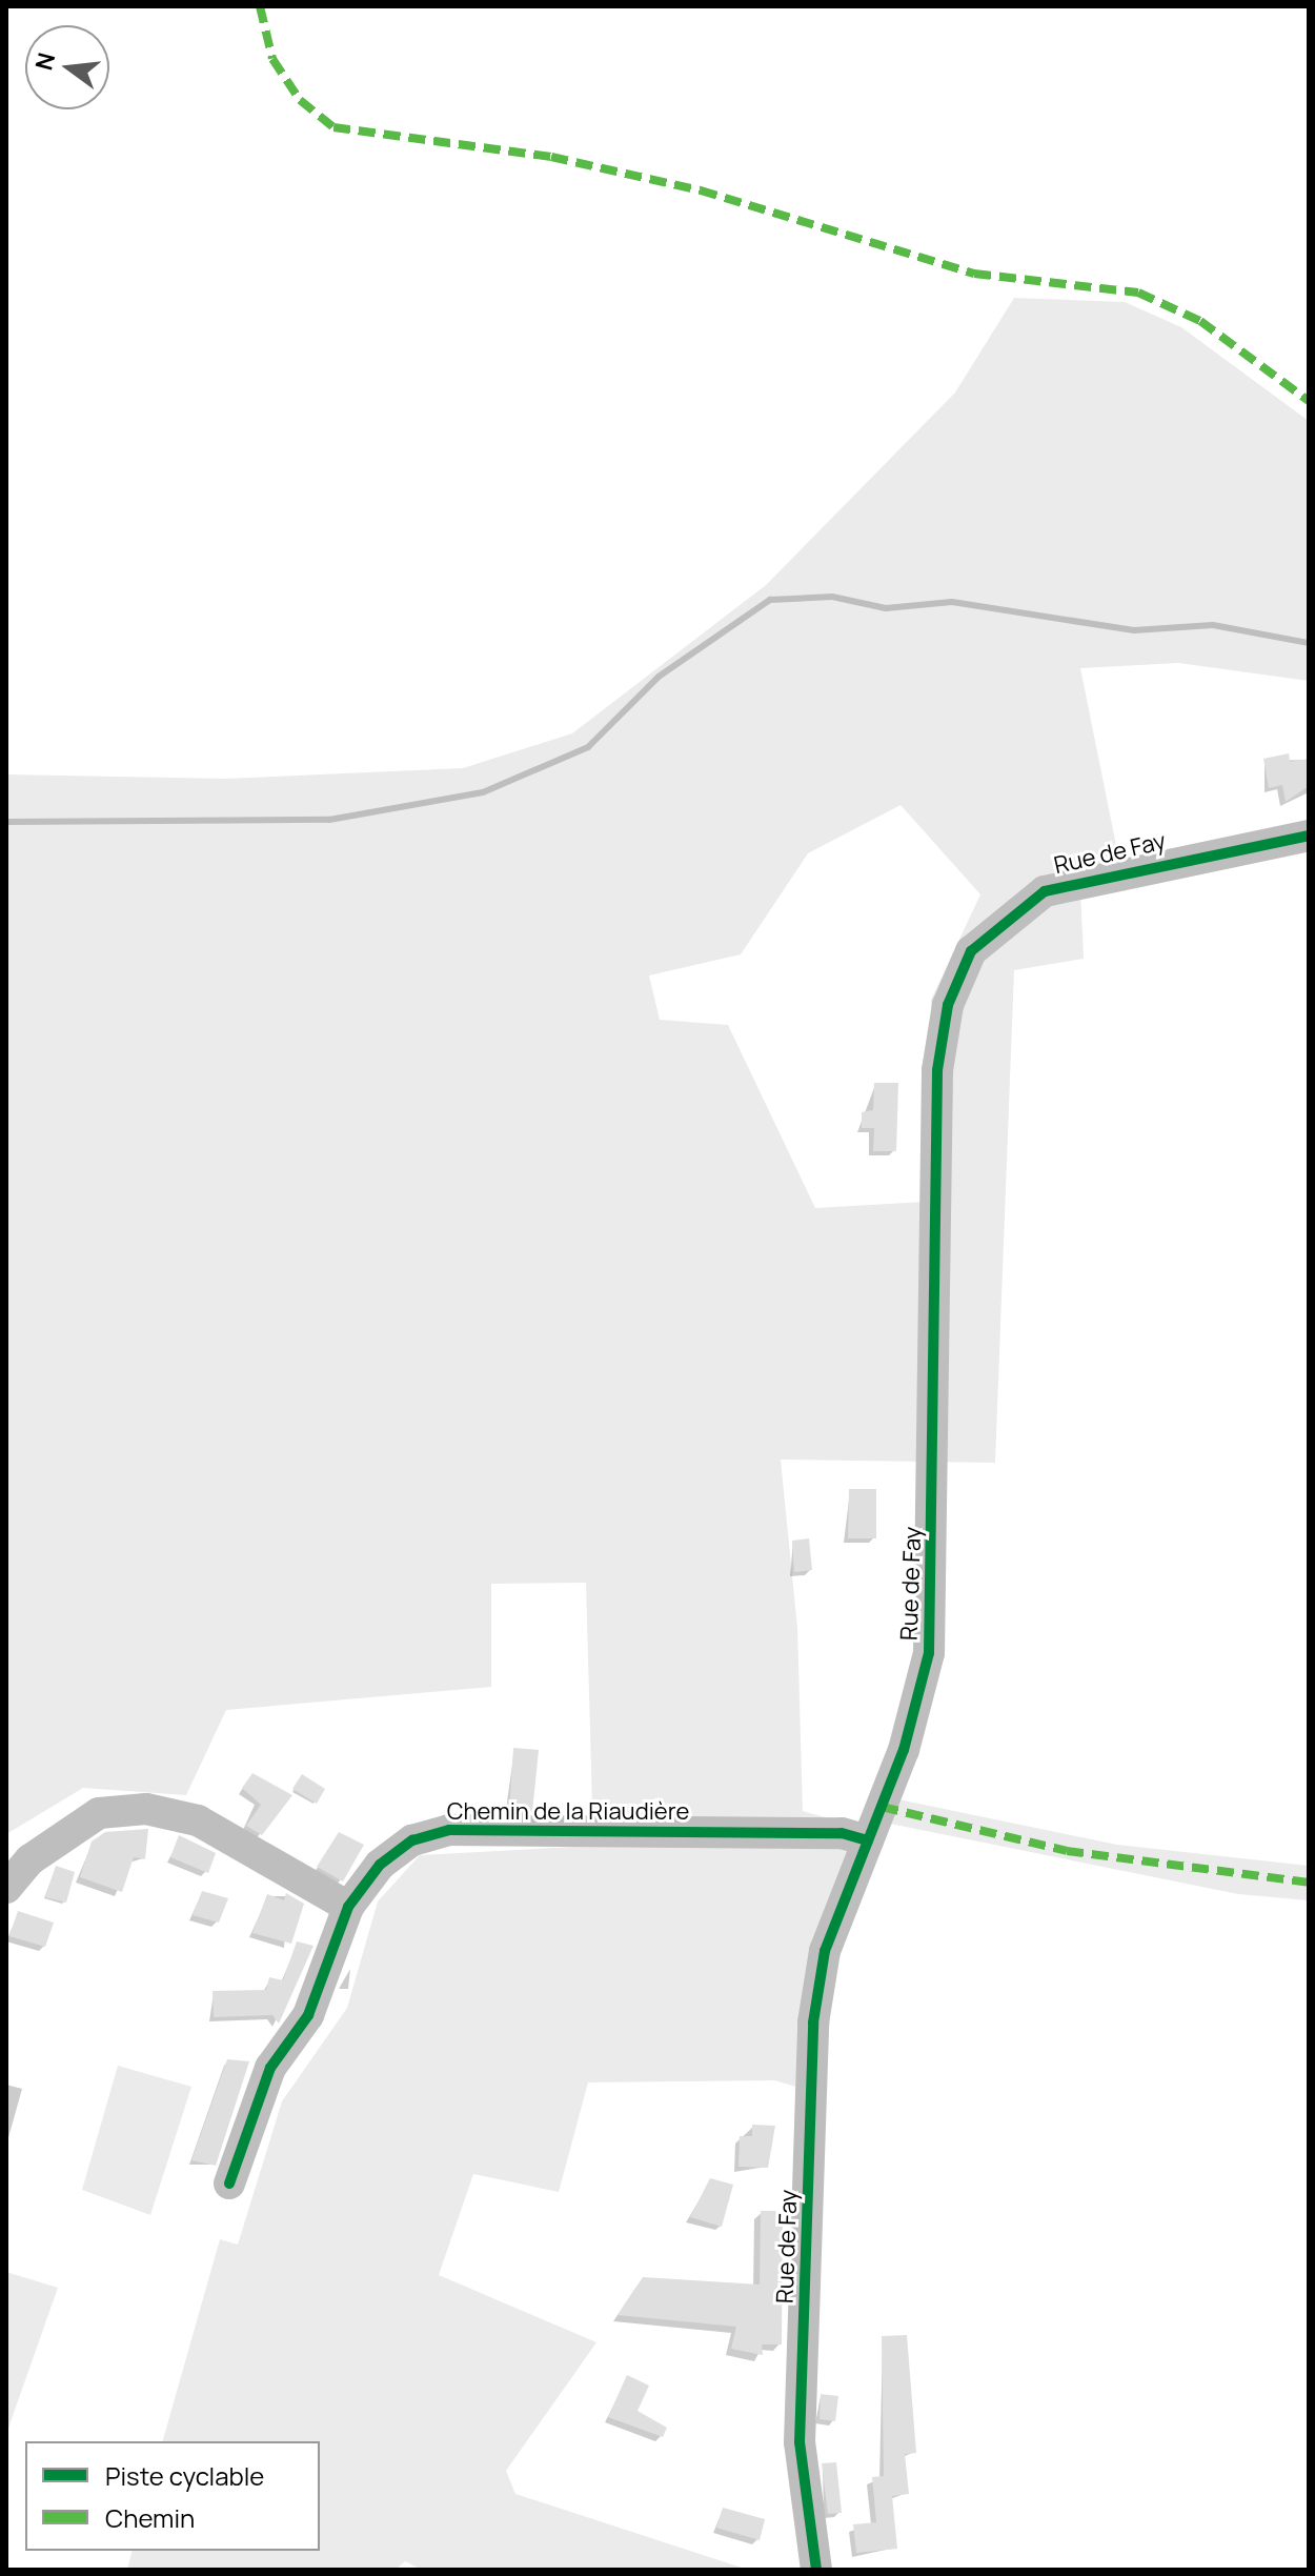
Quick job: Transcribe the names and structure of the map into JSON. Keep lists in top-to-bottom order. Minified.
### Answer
{"streets":{"street":["Rue de Fay","Chemin de la Riaudière"]},"crossings":[["Rue de Fay","Chemin de la Riaudière"]],"legend":["Piste cyclable","Chemin"],"north":"left"}
